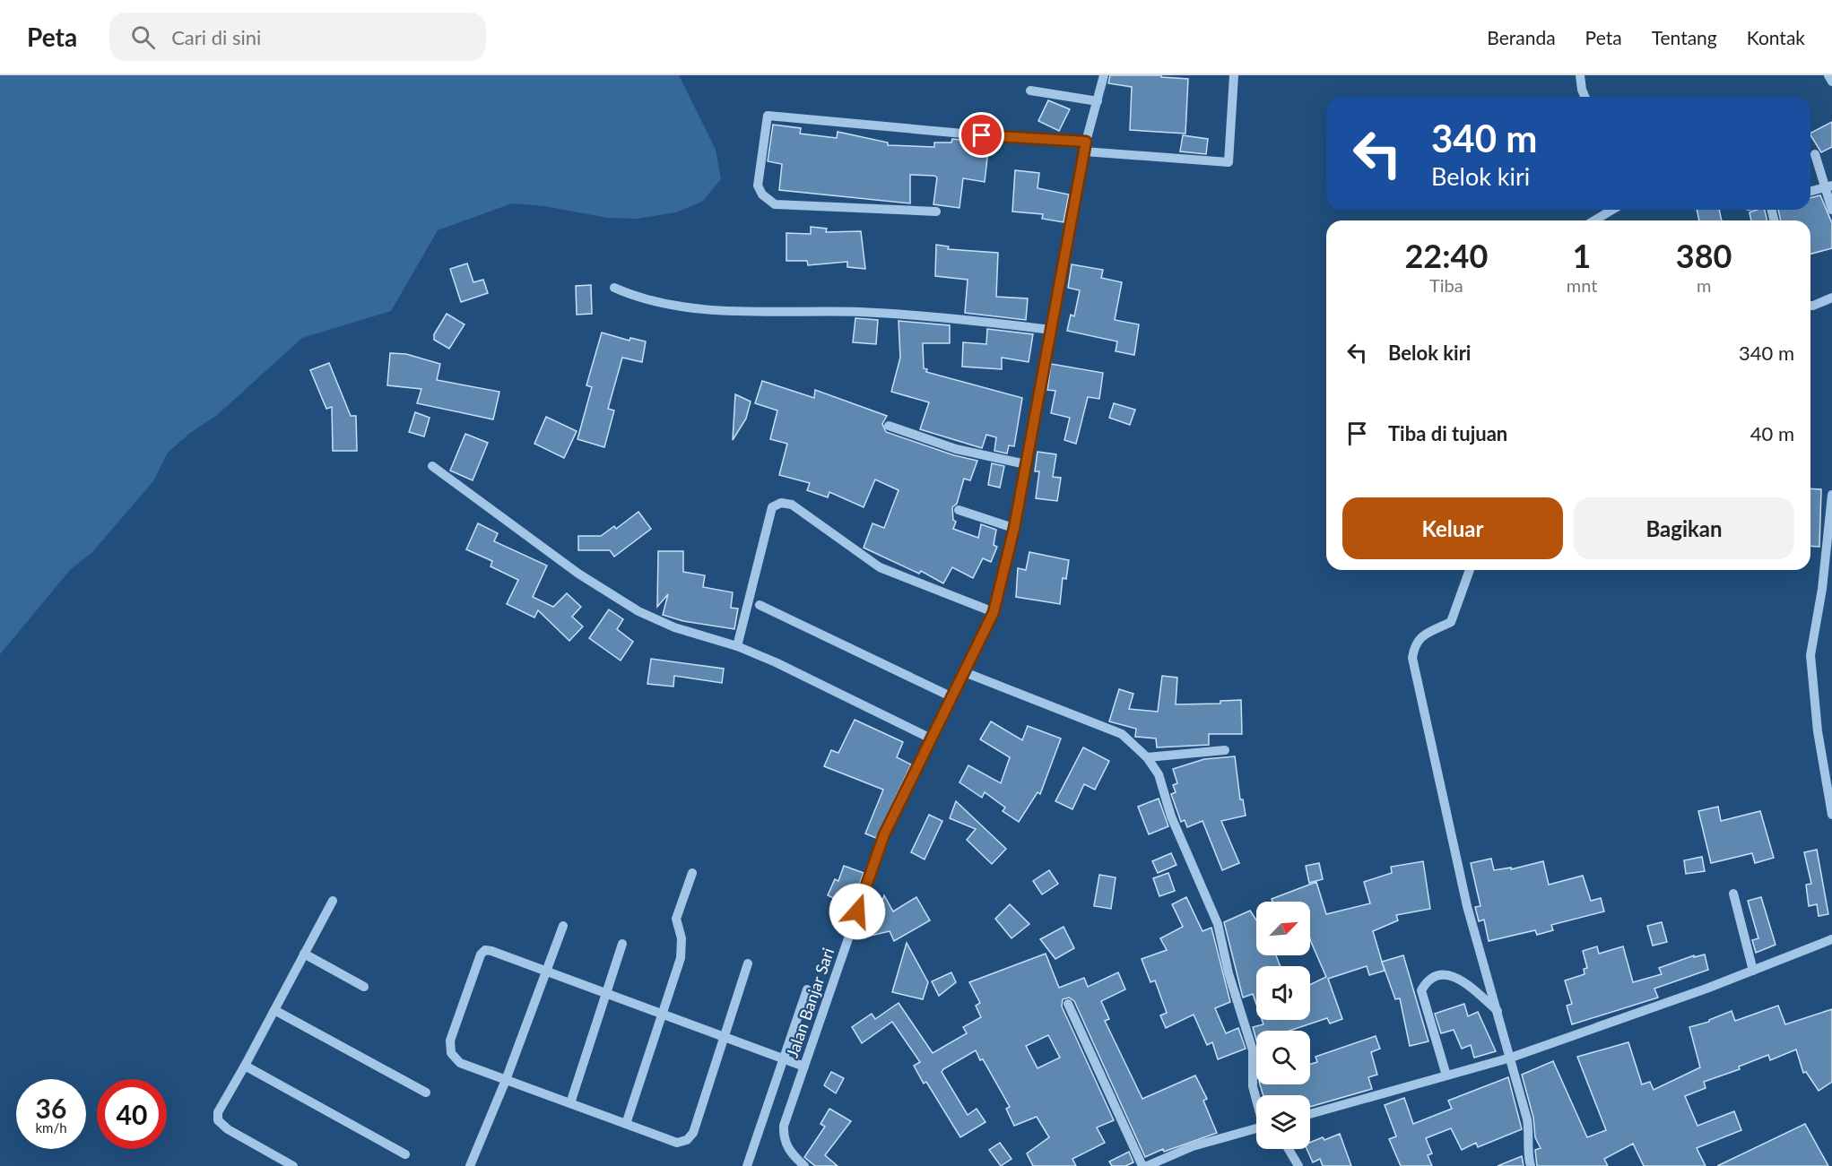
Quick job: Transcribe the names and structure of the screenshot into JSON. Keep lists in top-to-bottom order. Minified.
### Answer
{"streets":{"street":["Jalan Banjar Sari"]},"north":"top right","page":{"header":"Peta","search":"Cari di sini","nav":["Beranda","Peta","Tentang","Kontak"],"turn":["340 m","Belok kiri"],"eta":["22:40","Tiba","1","mnt","380","m"],"list":[{"name":"Belok kiri","value":"340 m"},{"name":"Tiba di tujuan","value":"40 m"}],"buttons":["Keluar","Bagikan"],"speed":"36 km/h","limit":"40"}}
